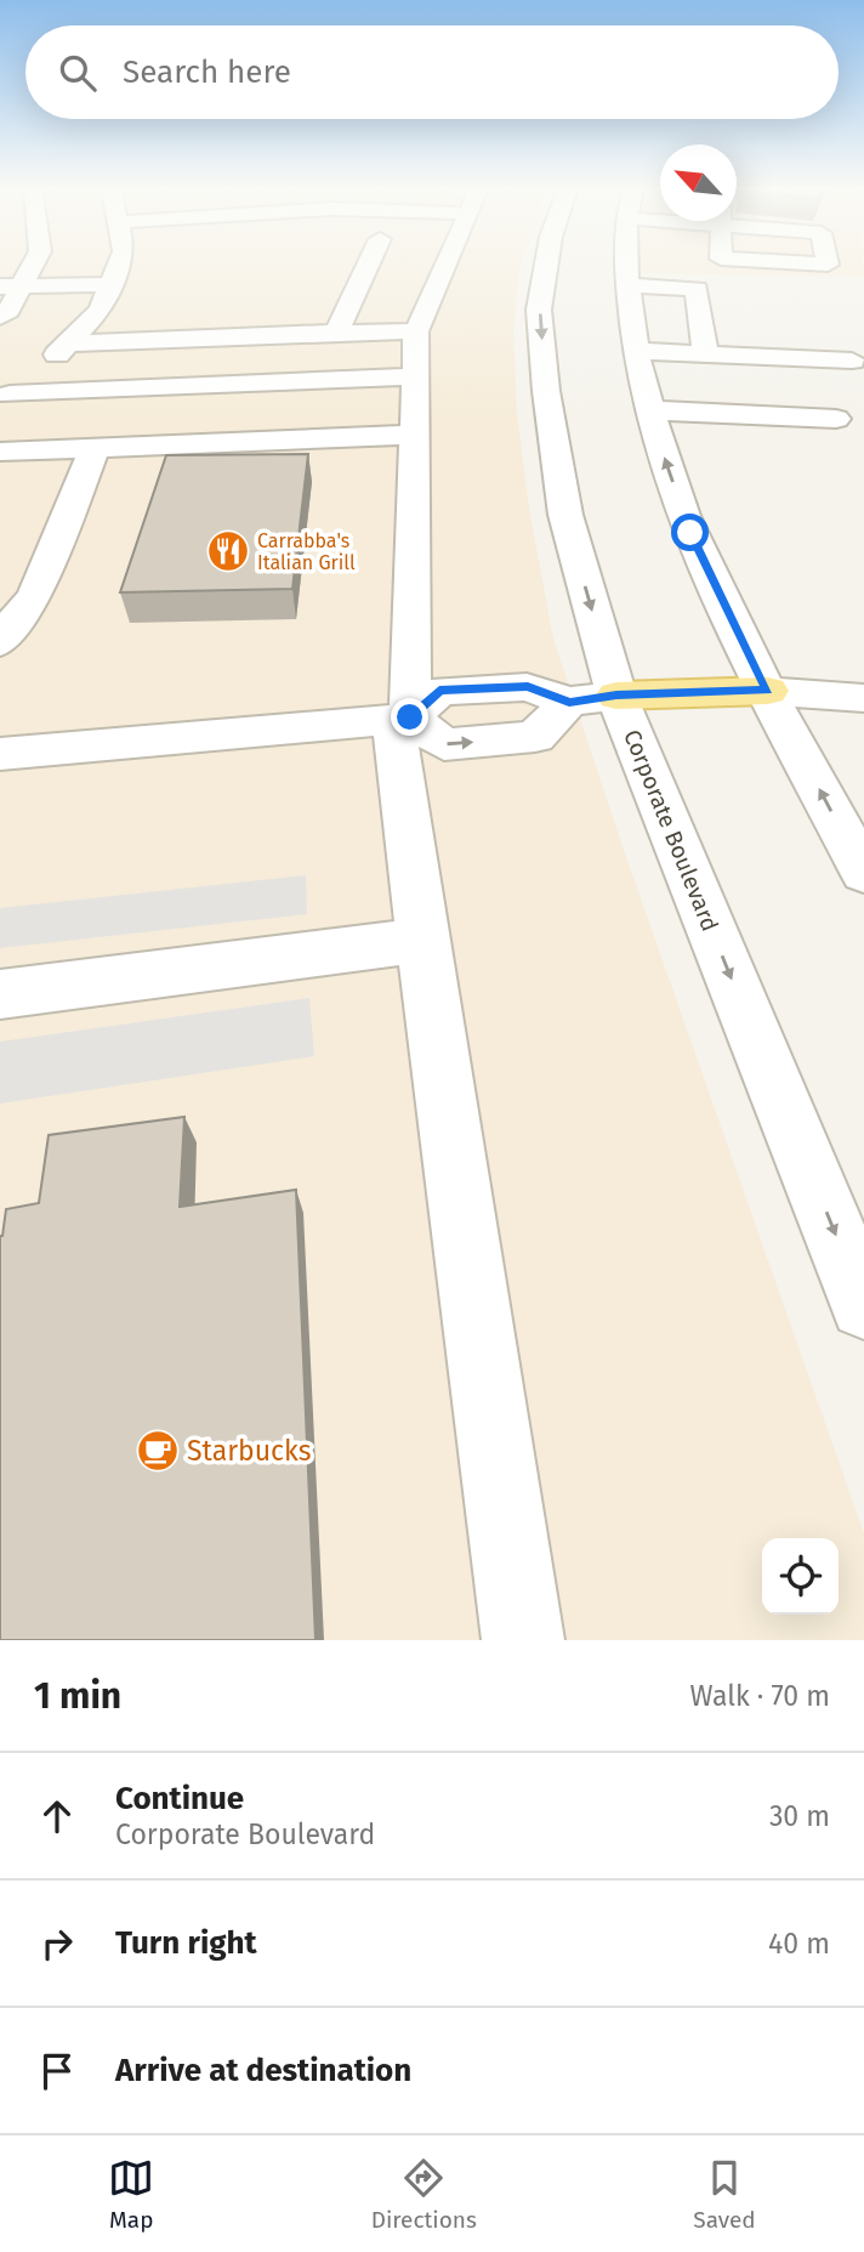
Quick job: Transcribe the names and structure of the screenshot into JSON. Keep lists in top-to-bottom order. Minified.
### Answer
{"streets":{"street":["Corporate Boulevard"]},"places":{"restaurant":["Carrabba's Italian Grill"],"cafe":["Starbucks"]},"north":"top left","page":{"search":"Search here","heading":["1 min","Walk · 70 m"],"list":[["Continue","Corporate Boulevard","30 m"],["Turn right","40 m"],"Arrive at destination"],"nav":["Map","Directions","Saved"]}}
